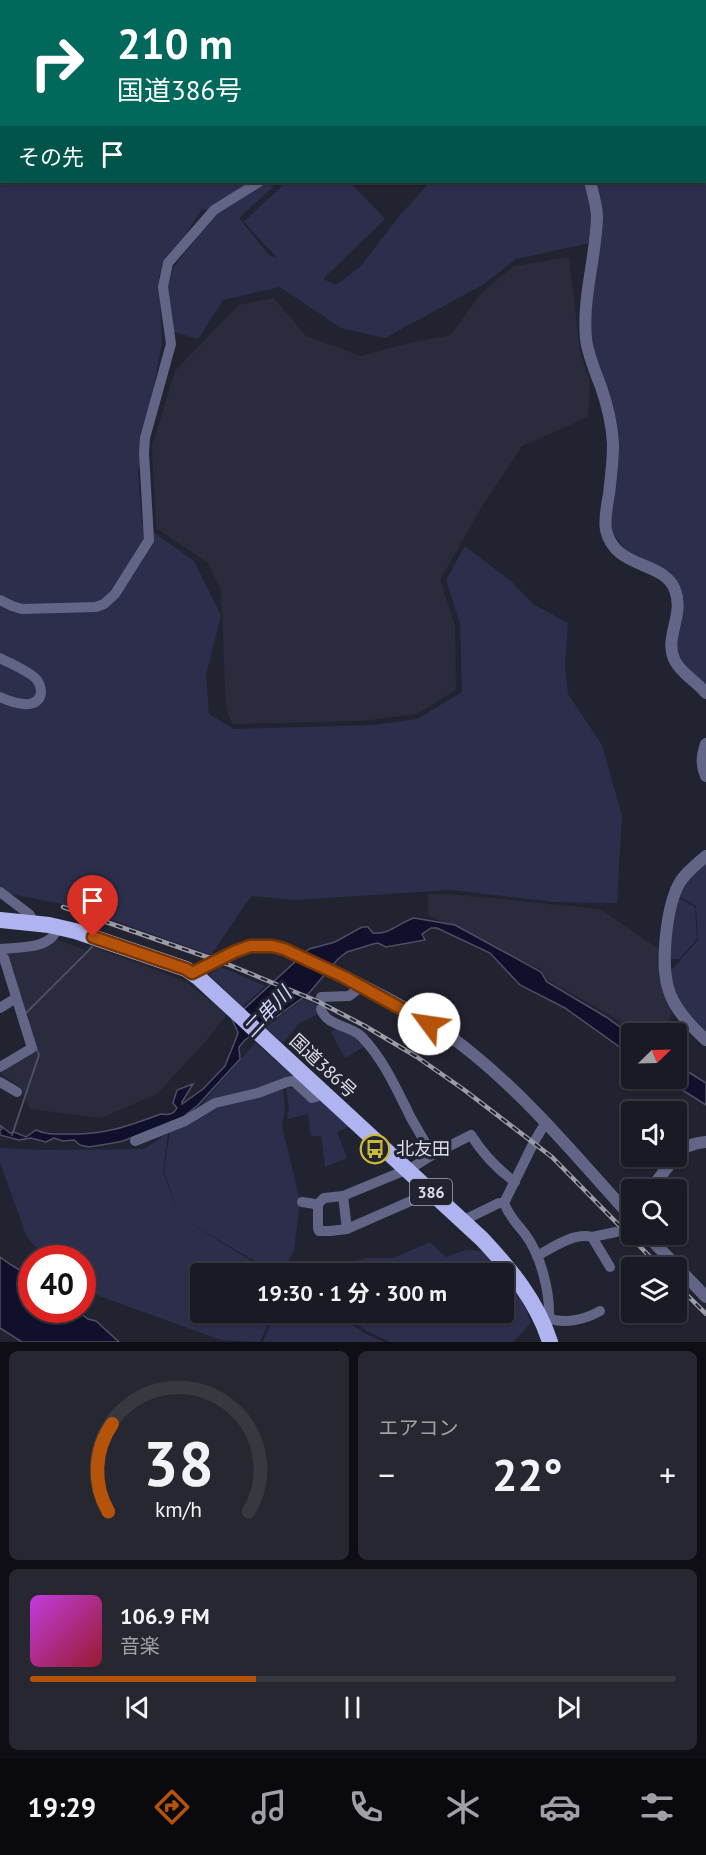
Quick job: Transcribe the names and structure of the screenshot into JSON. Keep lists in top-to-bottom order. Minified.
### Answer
{"streets":{"highway":["国道386号","386"]},"water":["二串川"],"places":{"bus stop":["北友田"]},"north":"top right","page":{"turn":["210 m","国道386号"],"then":"その先","limit":"40","trip":"19:30 · 1 分 · 300 m","tile":"エアコン","heat":["−","22°","+"],"song":["106.9 FM","音楽"],"tabs":"19:29","gauge":["38","km/h"]}}
